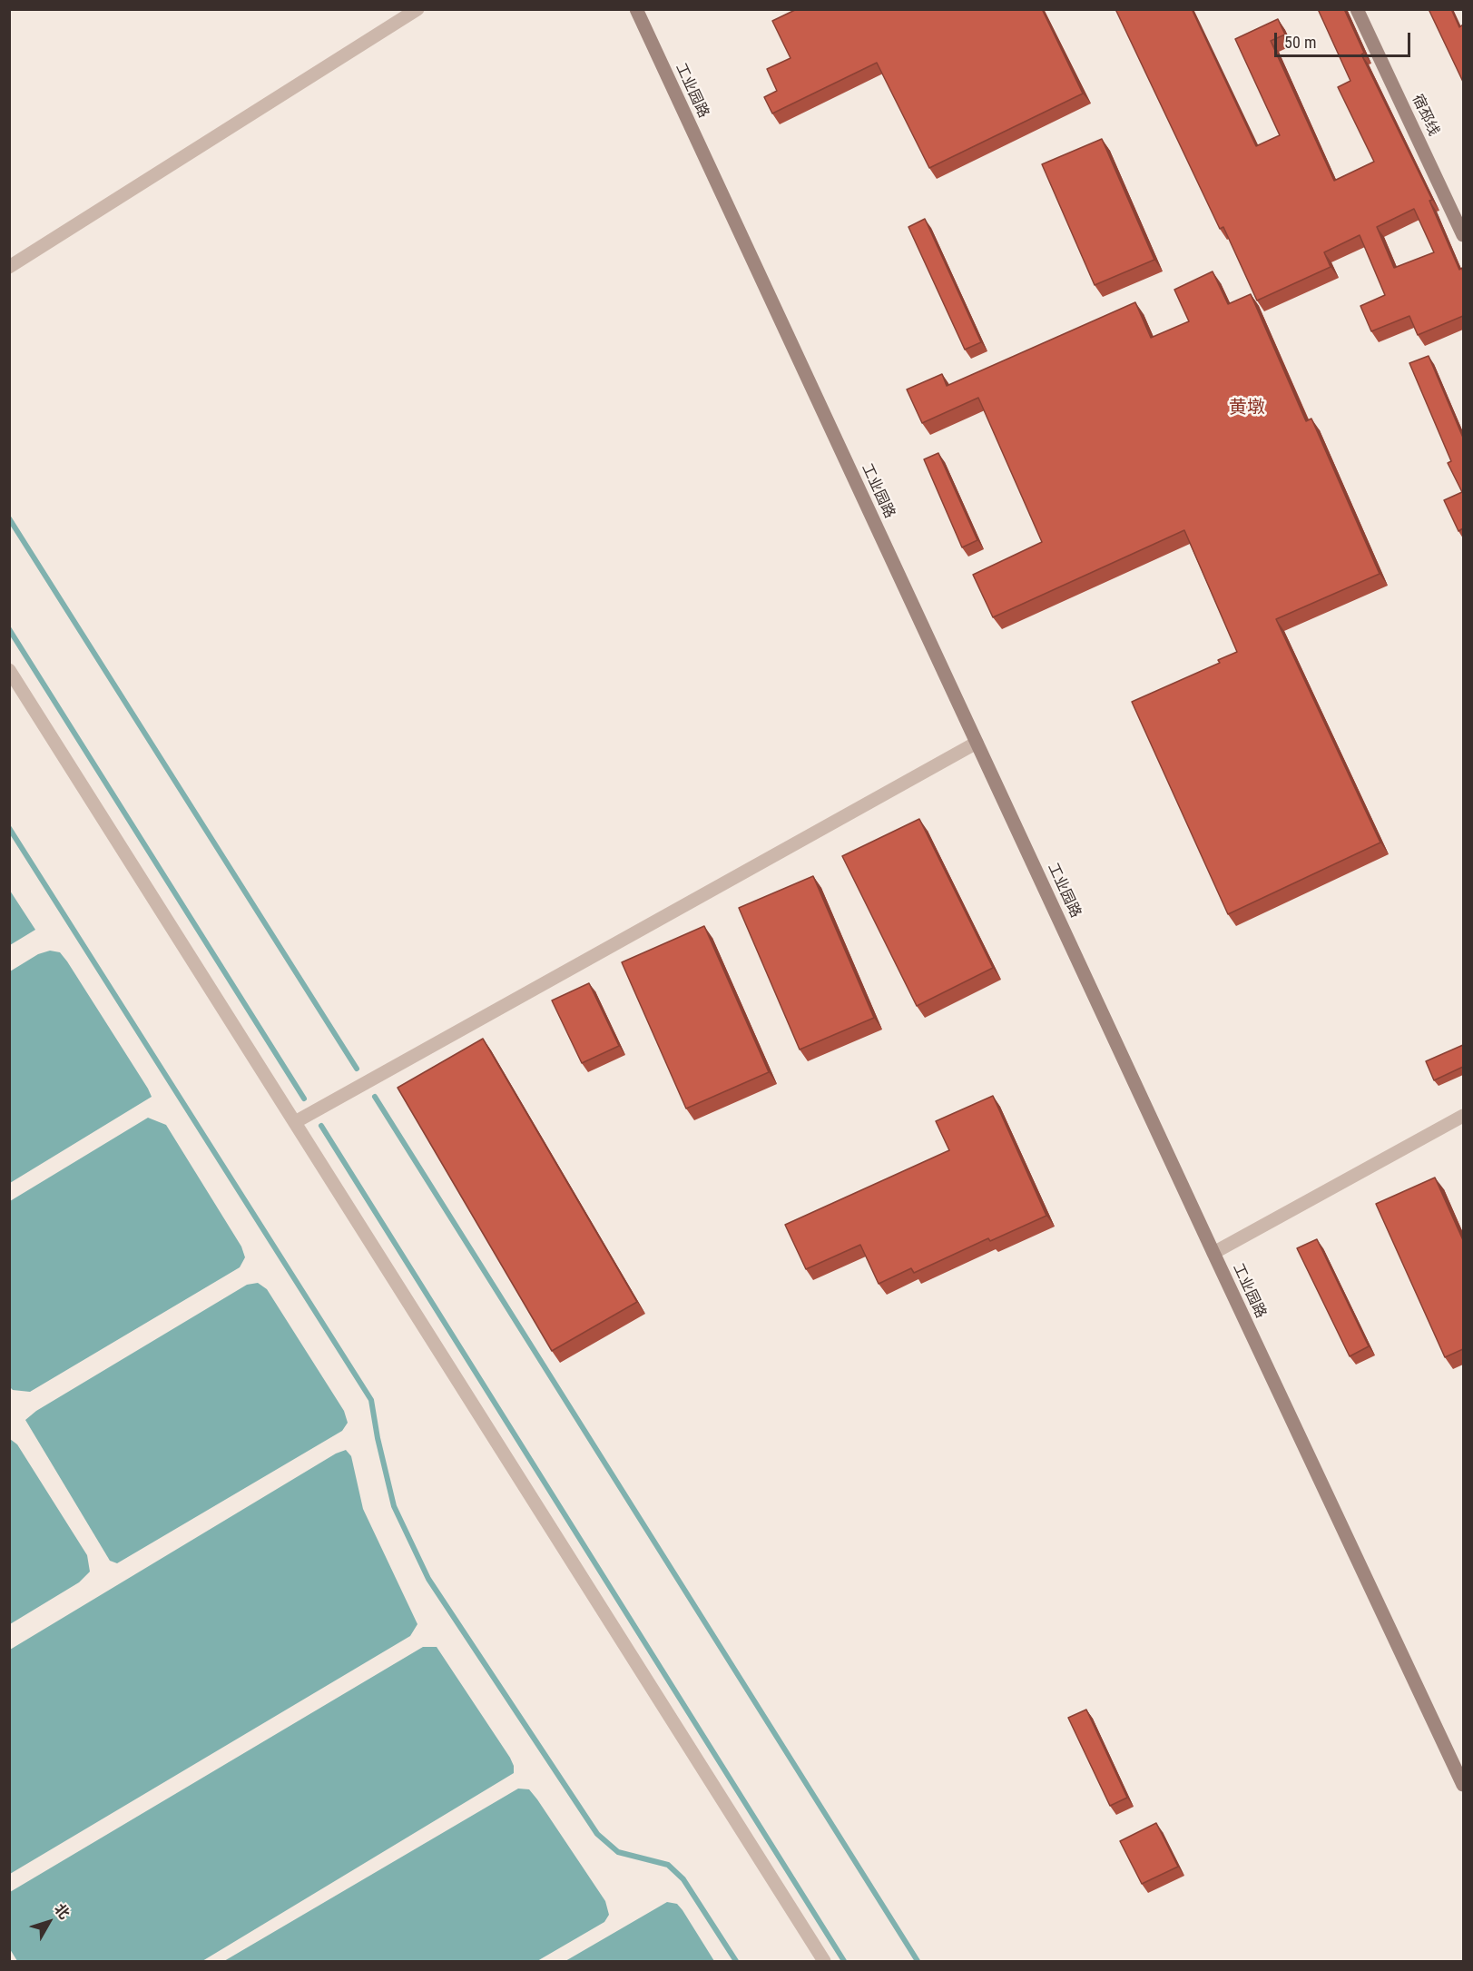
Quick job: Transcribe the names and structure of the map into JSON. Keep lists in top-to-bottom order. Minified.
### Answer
{"streets":{"street":["工业园路","宿邳线"]},"districts":["黄墩"],"scale_bar":"50 m","north":"top right"}
